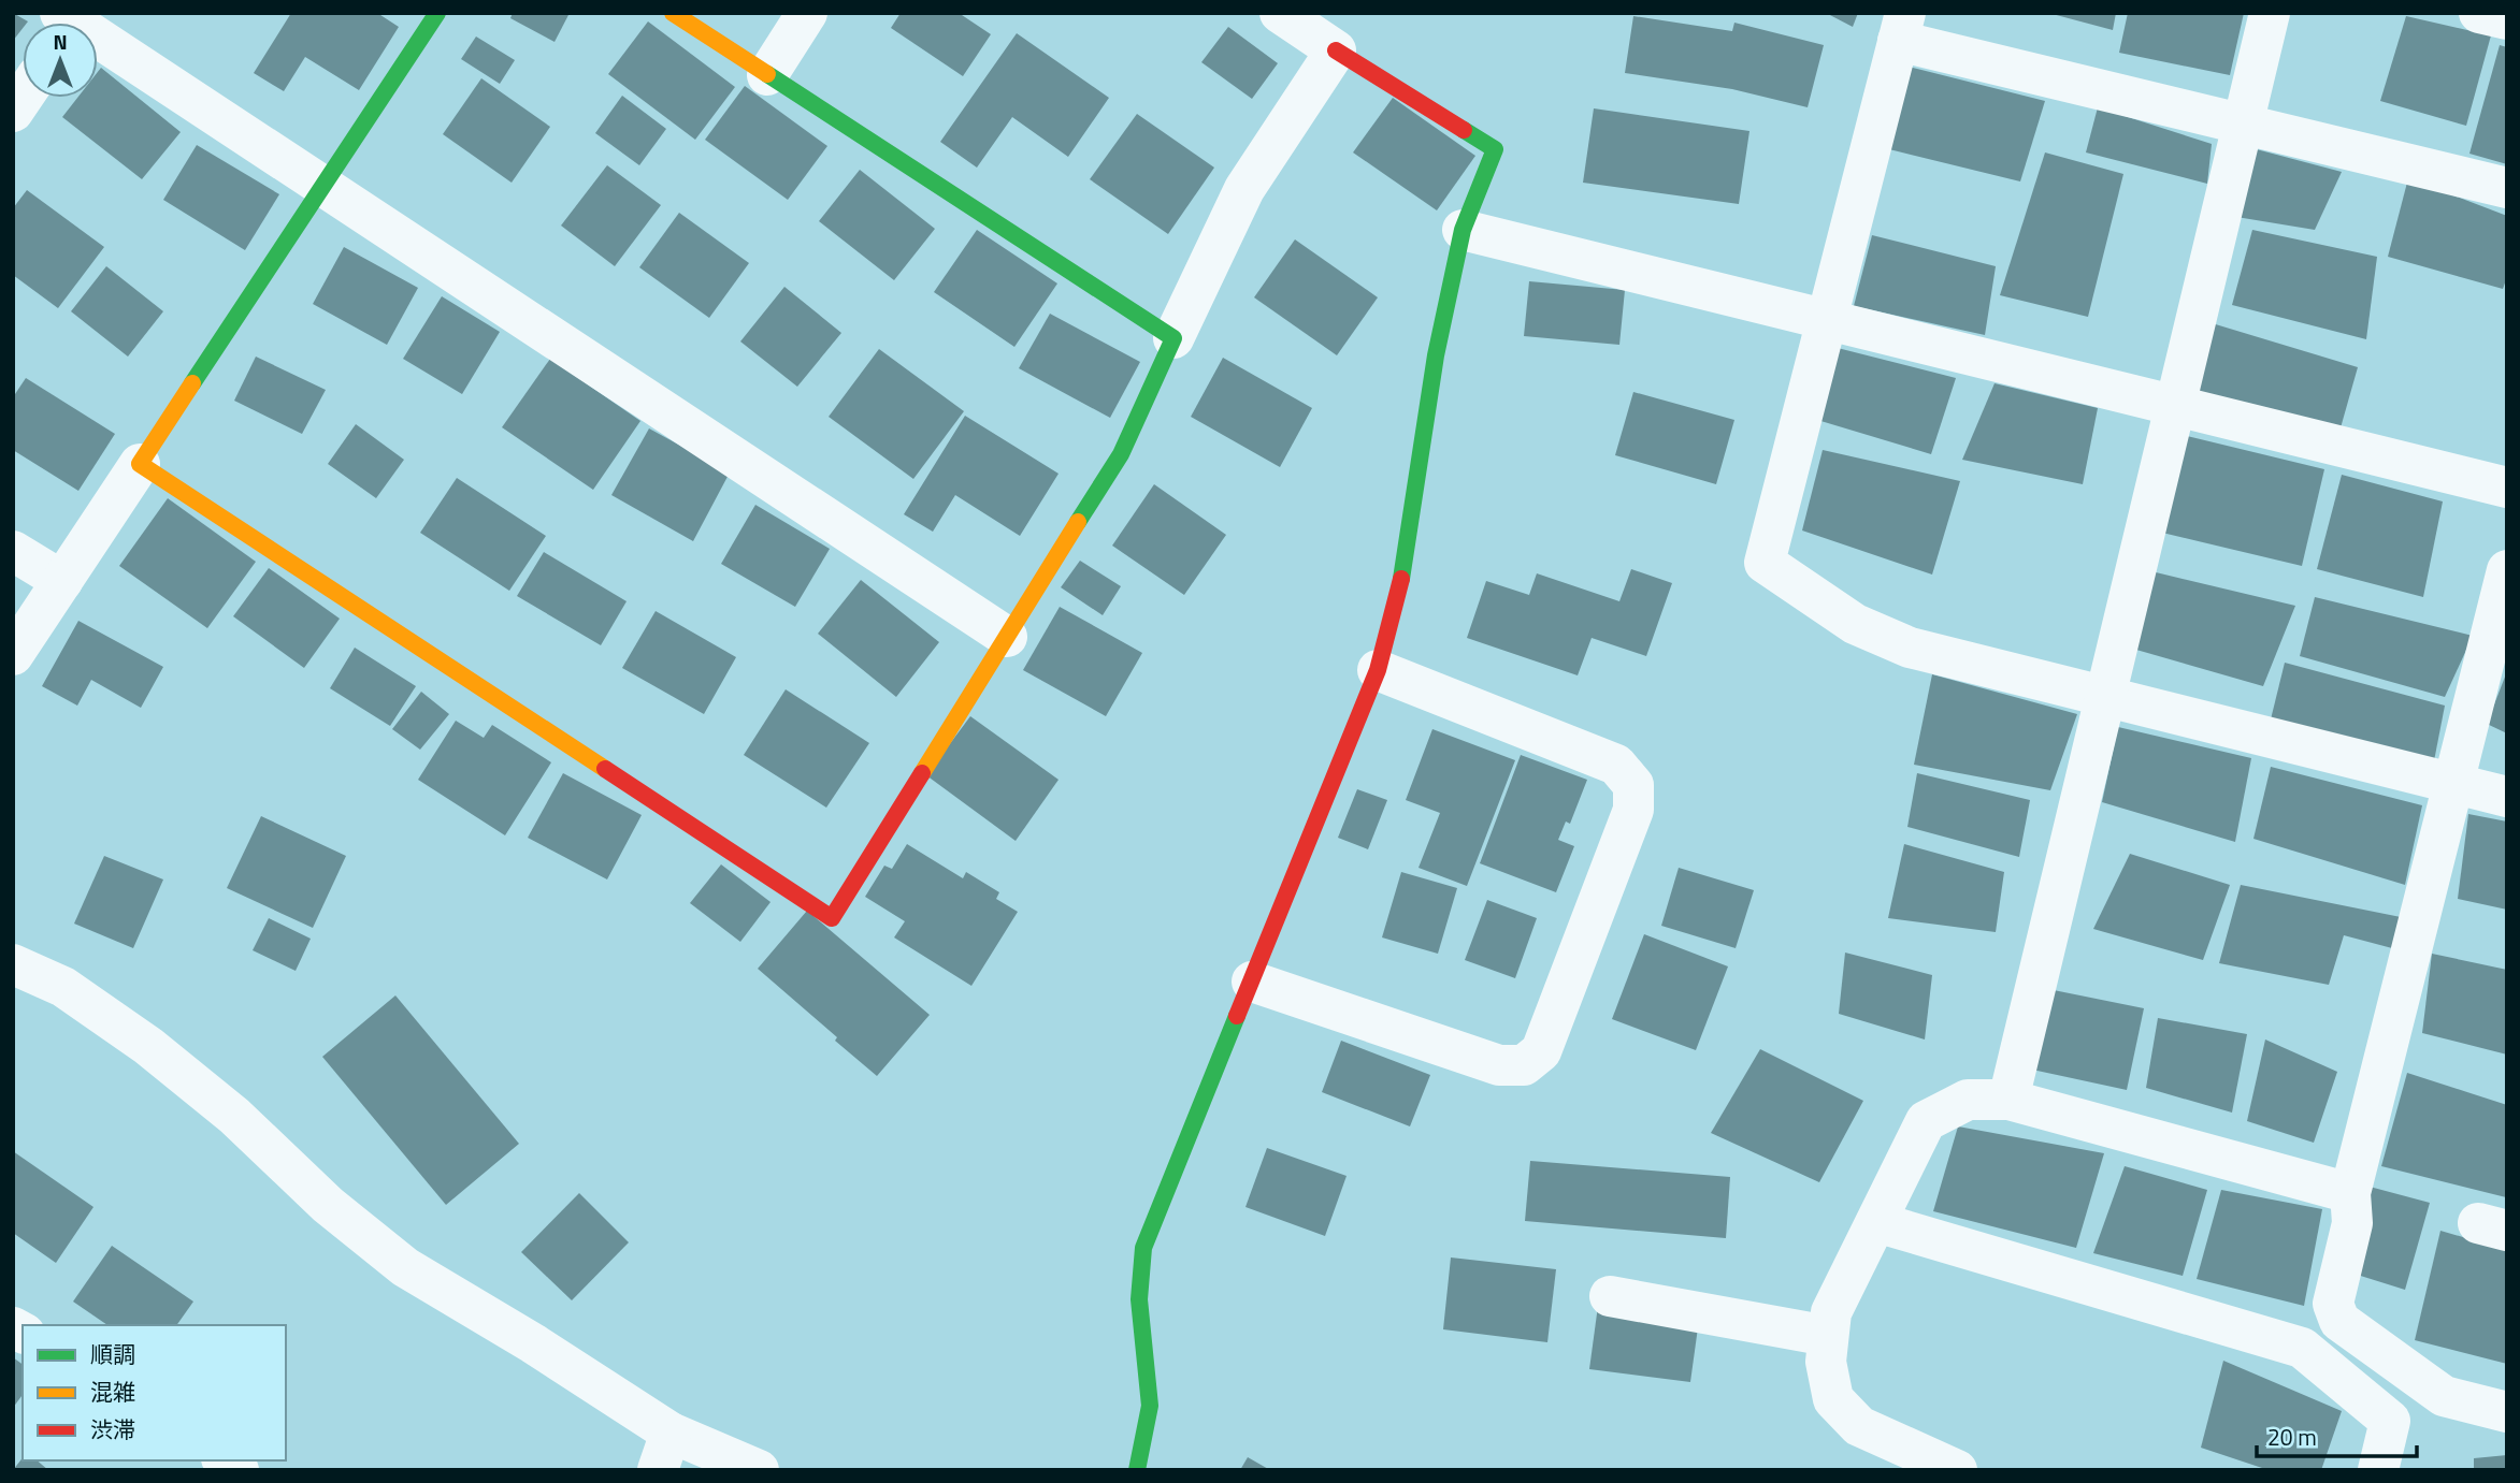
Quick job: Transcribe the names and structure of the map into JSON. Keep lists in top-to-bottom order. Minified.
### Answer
{"legend":["順調","混雑","渋滞"],"scale_bar":"20 m","north":"top"}
